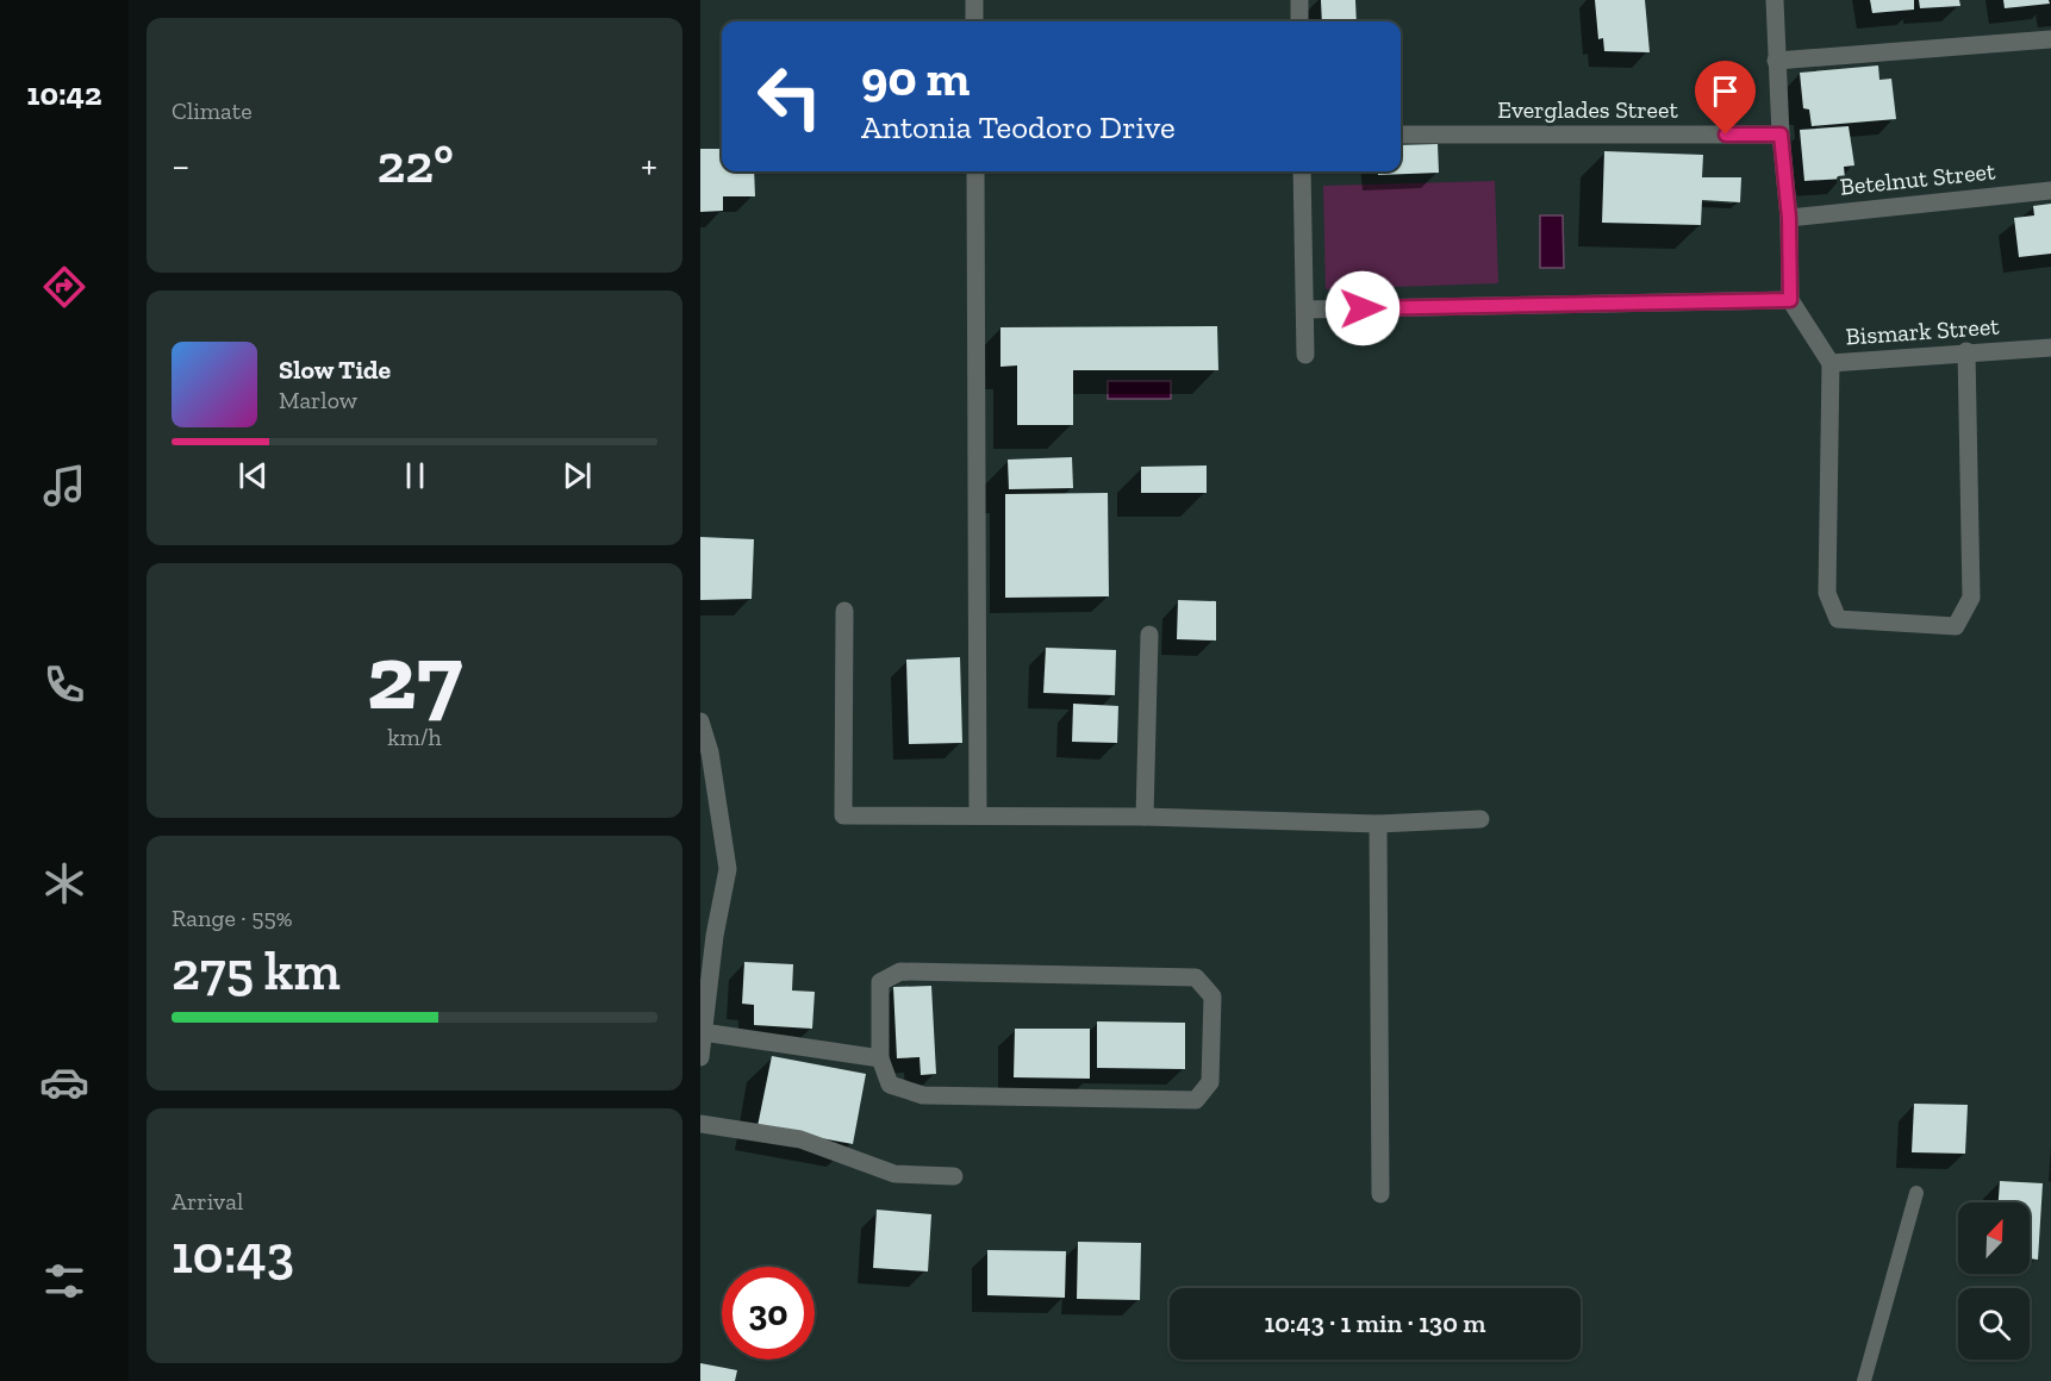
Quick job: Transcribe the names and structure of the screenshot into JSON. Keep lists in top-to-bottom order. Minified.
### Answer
{"streets":{"street":["Everglades Street","Betelnut Street","Bismark Street"]},"north":"top right","page":{"tabs":"10:42","tile":["Climate",["27","km/h"],["Range · 55%","275 km"],["Arrival","10:43"]],"turn":["90 m","Antonia Teodoro Drive"],"heat":["−","22°","+"],"song":["Slow Tide","Marlow"],"limit":"30","trip":"10:43 · 1 min · 130 m"}}
